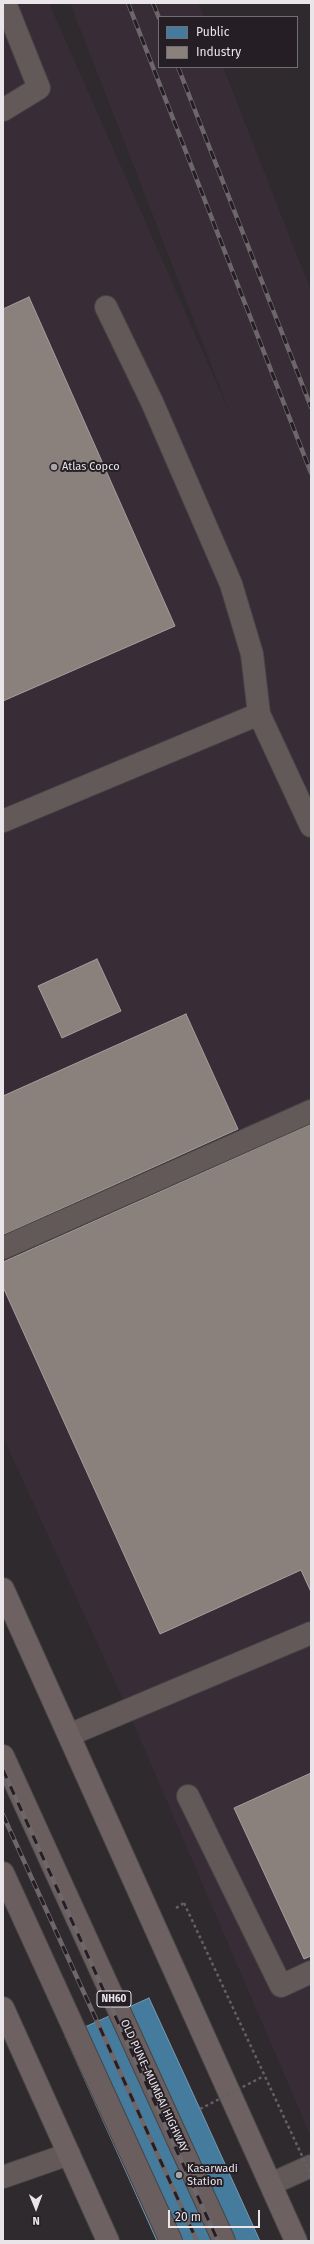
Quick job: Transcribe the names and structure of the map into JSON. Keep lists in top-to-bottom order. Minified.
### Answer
{"streets":{"highway":["NH60","OLD PUNE–MUMBAI HIGHWAY"]},"places":["Atlas Copco","Kasarwadi Station"],"legend":["Public","Industry"],"scale_bar":"20 m","north":"bottom"}
